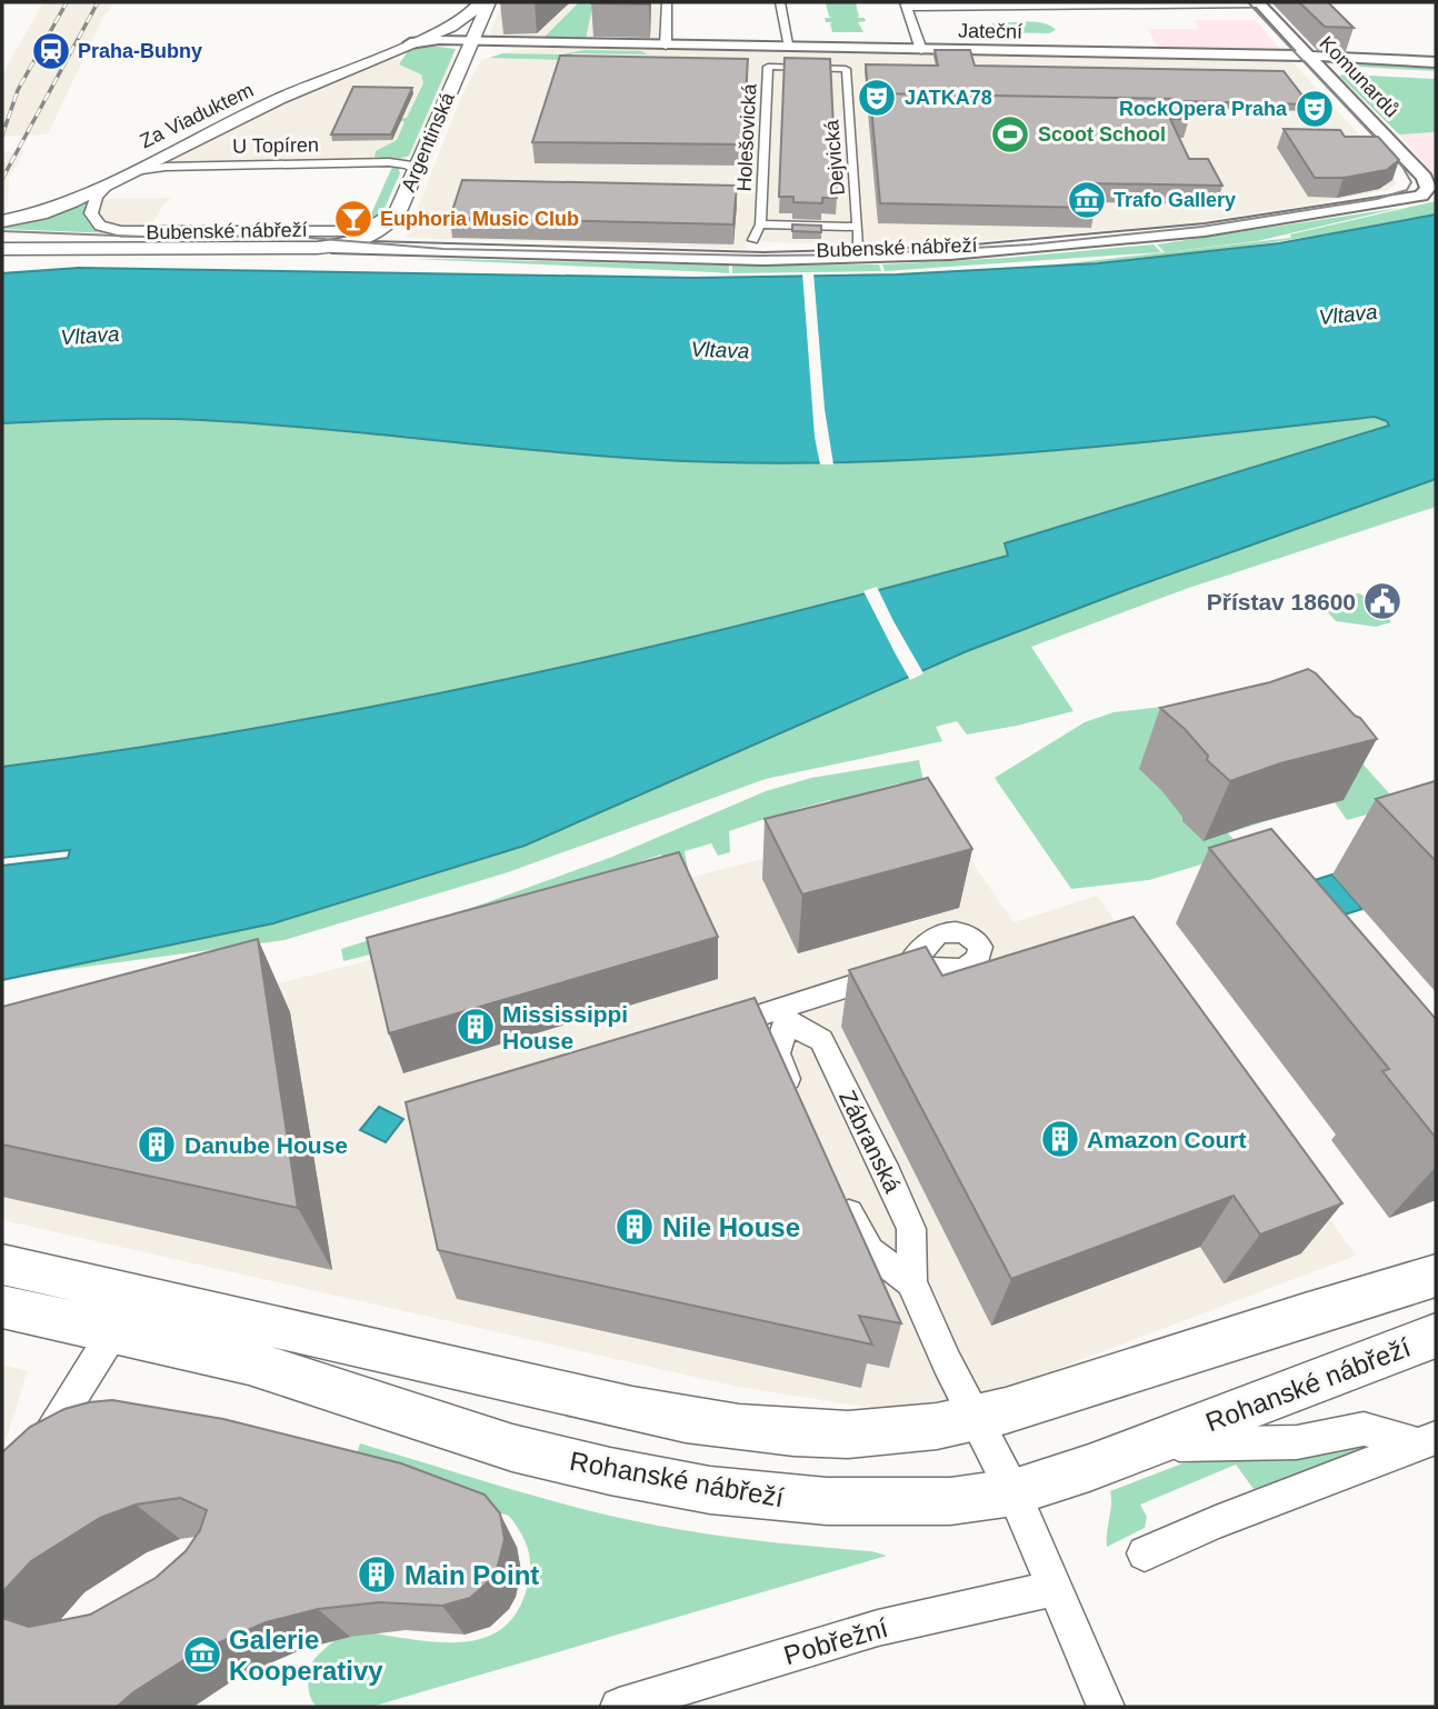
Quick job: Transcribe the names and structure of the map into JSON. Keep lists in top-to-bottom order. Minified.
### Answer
{"streets":{"main road":["Za Viaduktem","Argentinská","Bubenské nábřeží","Rohanské nábřeží"],"street":["Jateční","Komunardů","Holešovická","U Topíren","Dejvická","Zábranská","Pobřežní"]},"crossings":[["Jateční","Komunardů"],["Jateční","Za Viaduktem"],["Jateční","Argentinská"],["Komunardů","Bubenské nábřeží"],["Za Viaduktem","U Topíren"],["Za Viaduktem","Bubenské nábřeží"],["Holešovická","Dejvická"],["Argentinská","U Topíren"],["Argentinská","Bubenské nábřeží"],["Zábranská","Rohanské nábřeží"],["Zábranská","Pobřežní"]],"water":["Vltava"],"places":{"station":["Praha-Bubny"],"theatre":["JATKA78","RockOpera Praha"],"sports":["Scoot School"],"museum":["Trafo Gallery","Galerie Kooperativy"],"bar":["Euphoria Music Club"],"public building":["Přístav 18600"],"building":["Mississippi House","Amazon Court","Danube House","Nile House","Main Point"]}}
